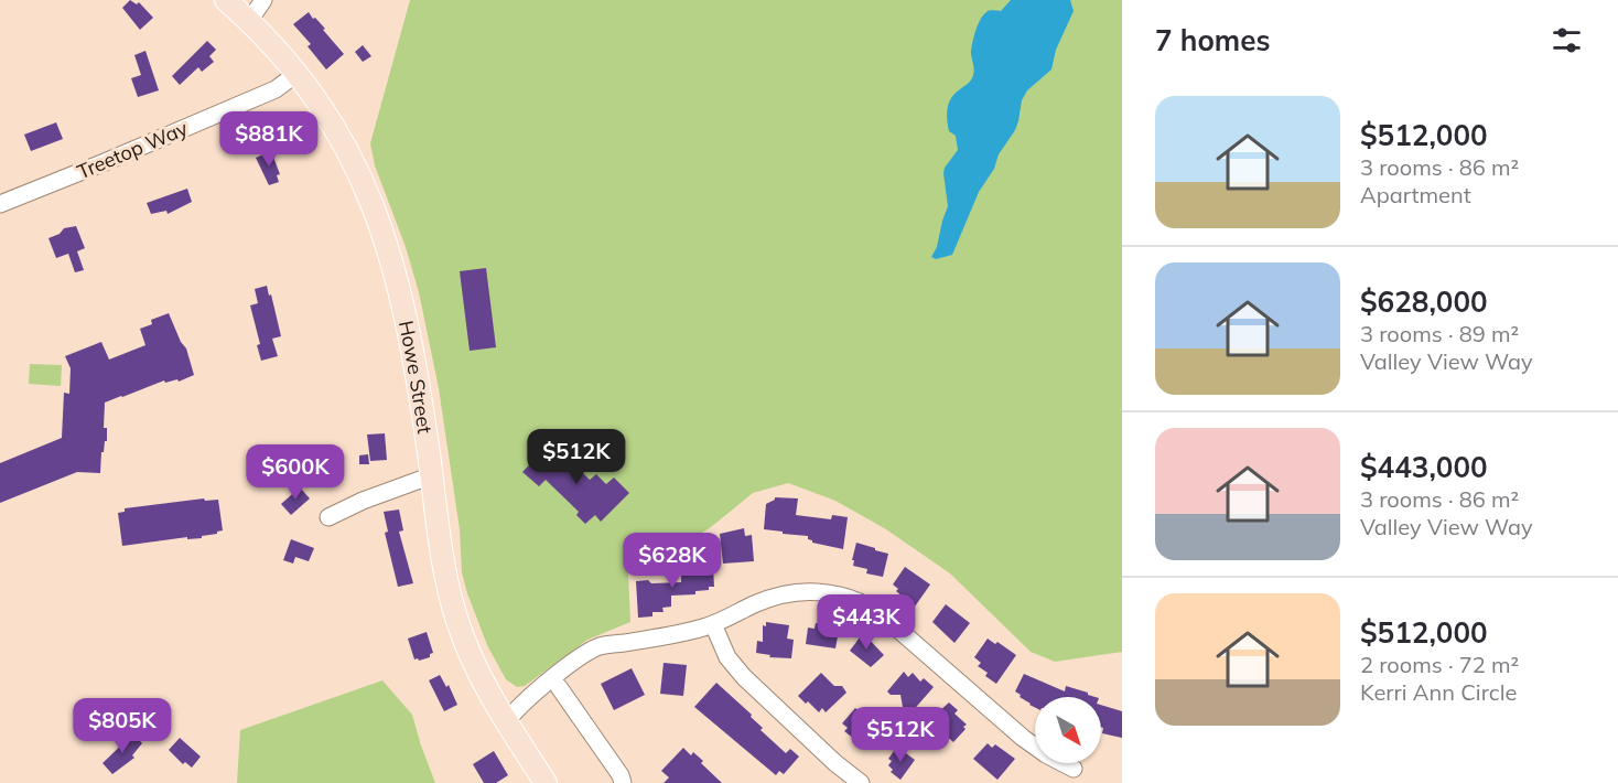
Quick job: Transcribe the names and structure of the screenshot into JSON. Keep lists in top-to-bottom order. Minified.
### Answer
{"streets":{"main road":["Howe Street"],"street":["Treetop Way"]},"crossings":[["Treetop Way","Howe Street"]],"north":"bottom right","page":{"heading":"7 homes","list":[{"name":"$512,000","note":"3 rooms · 86 m² · Apartment"},{"name":"$628,000","note":"3 rooms · 89 m² · Valley View Way"},{"name":"$443,000","note":"3 rooms · 86 m² · Valley View Way"},{"name":"$512,000","note":"2 rooms · 72 m² · Kerri Ann Circle"}],"price":["$881K","$512K","$600K","$628K","$443K","$805K","$512K"]}}
